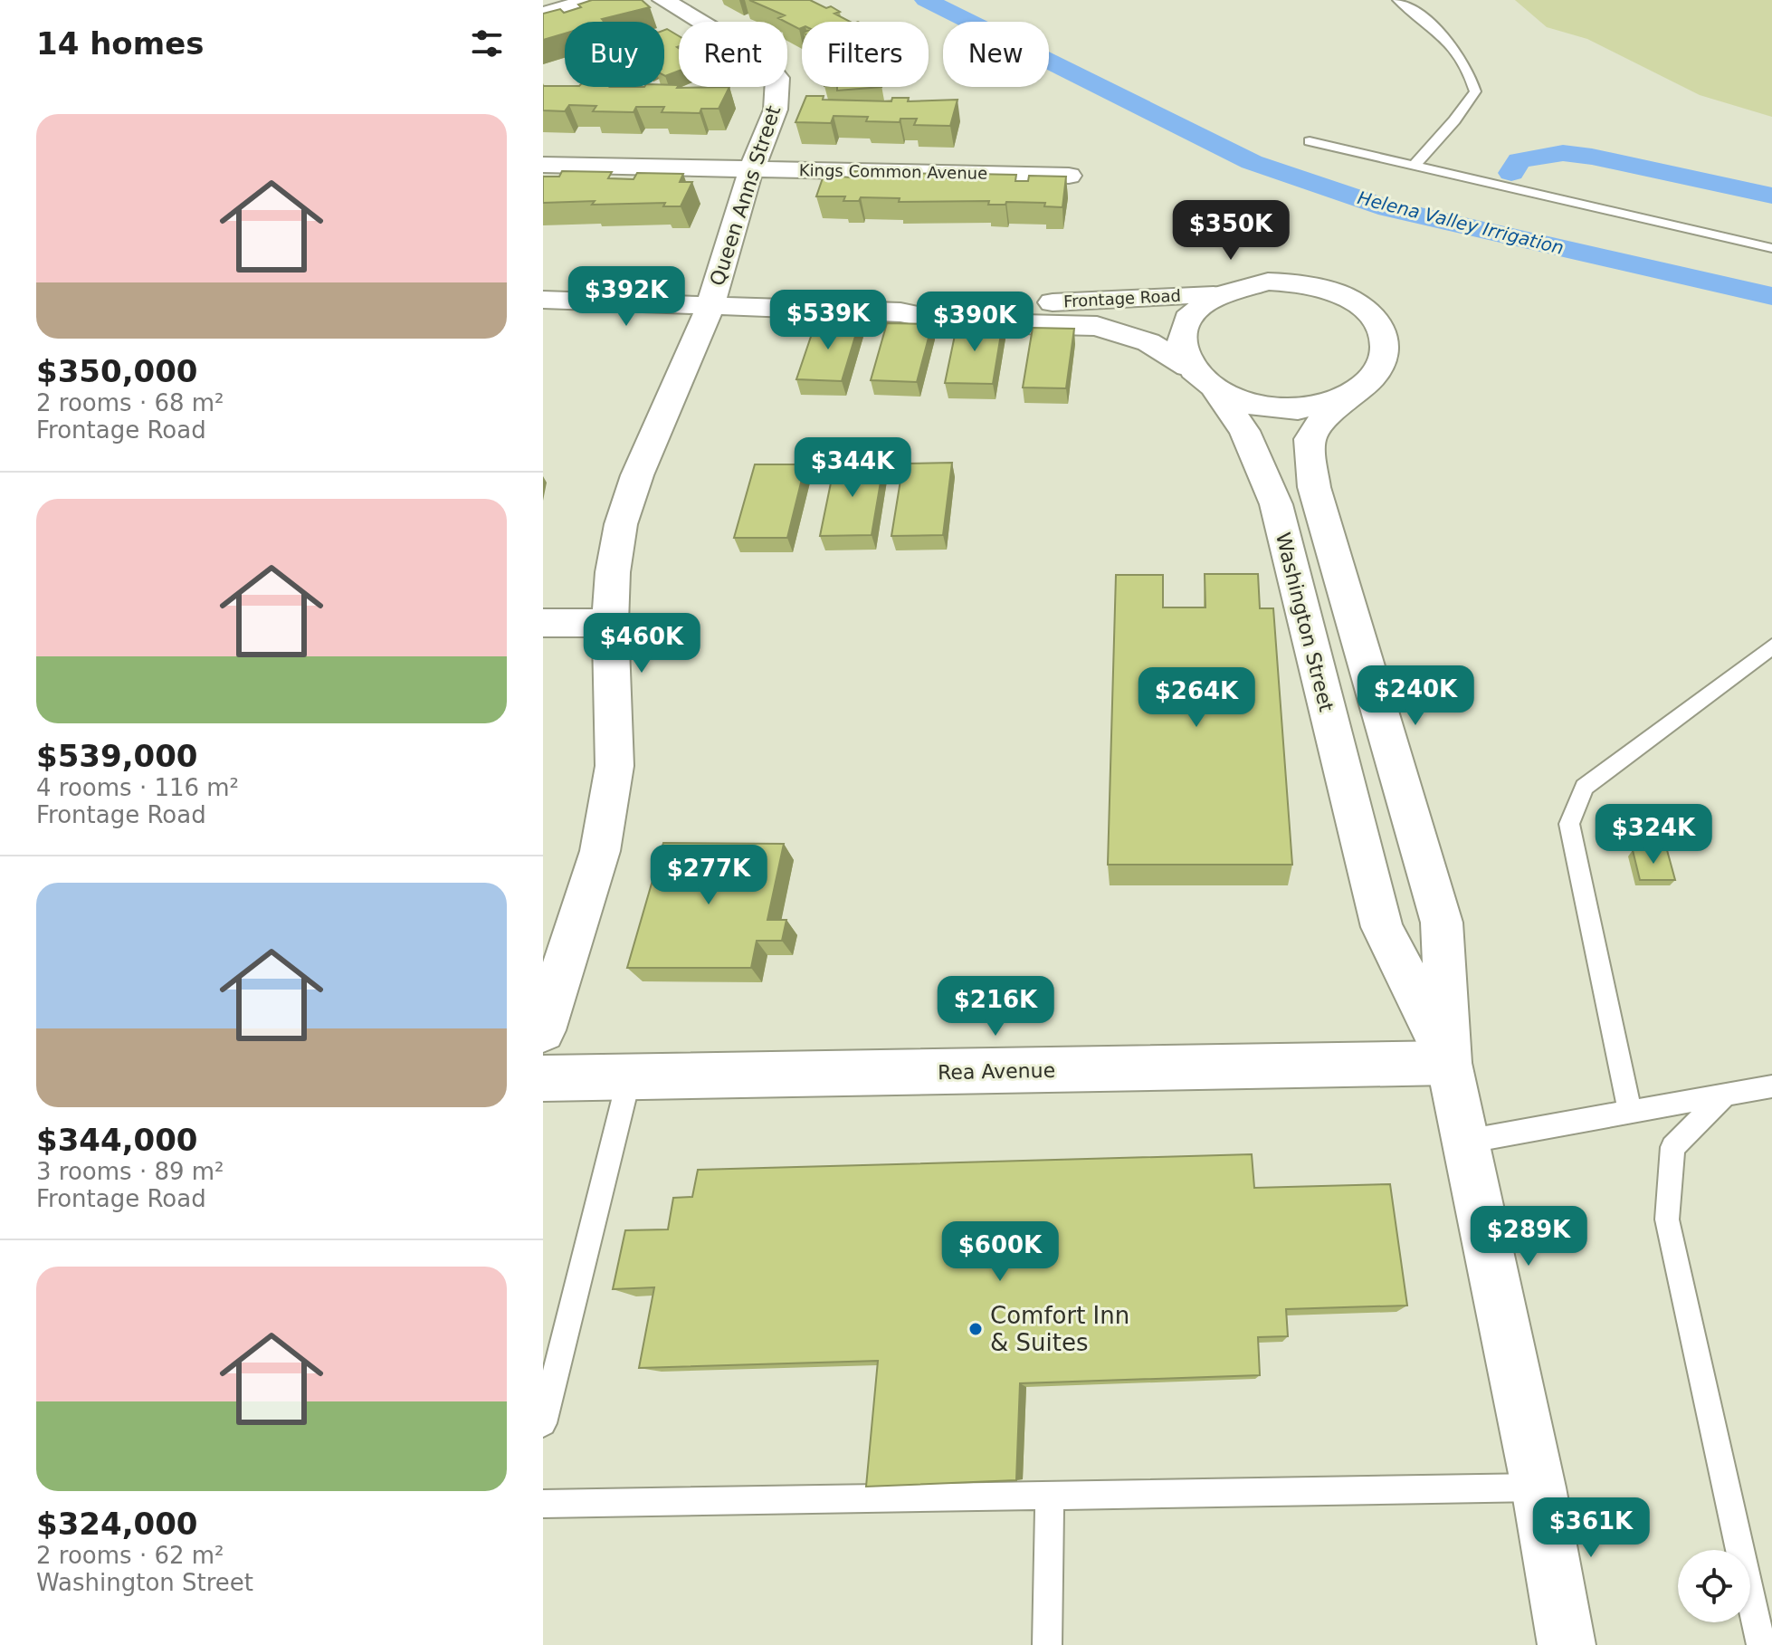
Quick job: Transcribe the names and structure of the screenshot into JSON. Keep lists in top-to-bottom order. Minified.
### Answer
{"streets":{"street":["Kings Common Avenue","Queen Anns Street","Frontage Road","Washington Street","Rea Avenue"]},"crossings":[["Kings Common Avenue","Queen Anns Street"],["Queen Anns Street","Frontage Road"],["Frontage Road","Washington Street"],["Washington Street","Rea Avenue"]],"water":["Helena Valley Irrigation"],"places":["Comfort Inn & Suites"],"page":{"heading":"14 homes","chip":["Buy","Rent","Filters","New"],"list":[{"name":"$350,000","note":"2 rooms · 68 m² · Frontage Road"},{"name":"$539,000","note":"4 rooms · 116 m² · Frontage Road"},{"name":"$344,000","note":"3 rooms · 89 m² · Frontage Road"},{"name":"$324,000","note":"2 rooms · 62 m² · Washington Street"}],"price":["$350K","$392K","$539K","$390K","$344K","$460K","$240K","$264K","$324K","$277K","$216K","$289K","$600K","$361K"]}}
